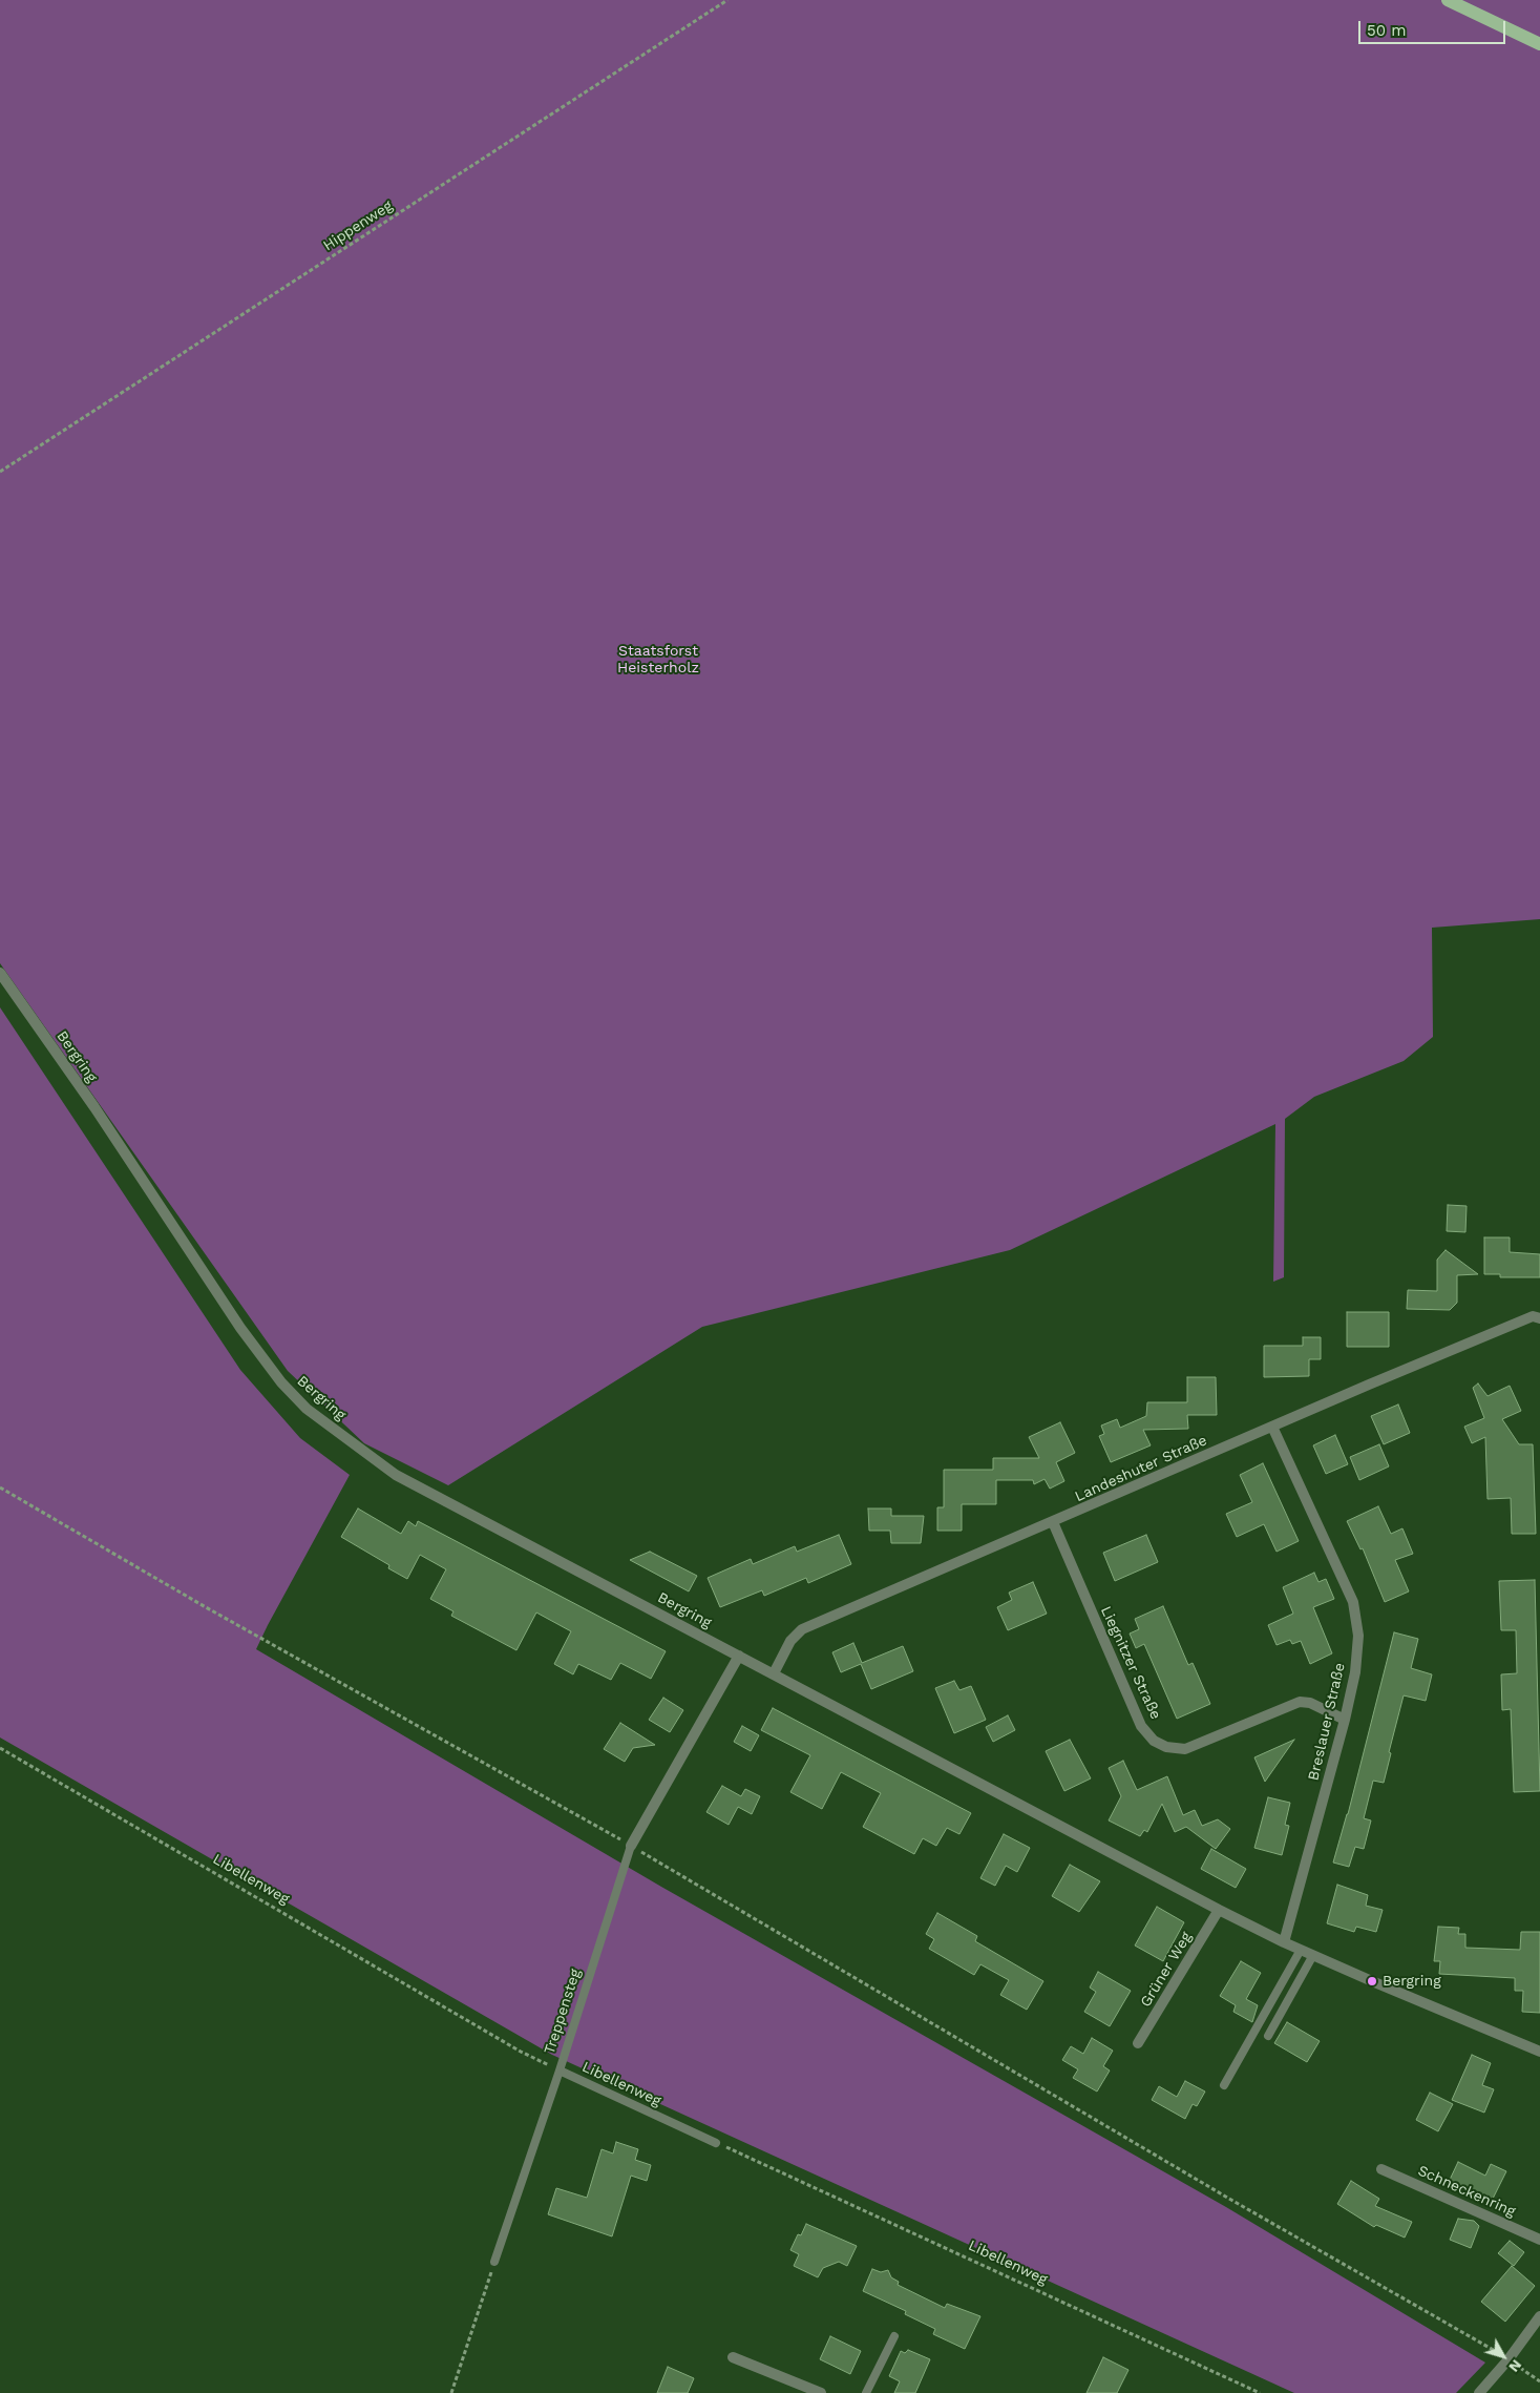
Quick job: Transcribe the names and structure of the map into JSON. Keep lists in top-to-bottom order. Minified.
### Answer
{"streets":{"street":["Bergring","Landeshuter Straße","Liegnitzer Straße","Breslauer Straße","Grüner Weg","Treppensteg","Schneckenring"],"lane":["Libellenweg"],"path":["Hippenweg"]},"crossings":[["Bergring","Landeshuter Straße"],["Bergring","Breslauer Straße"],["Bergring","Grüner Weg"],["Bergring","Treppensteg"],["Landeshuter Straße","Liegnitzer Straße"],["Landeshuter Straße","Breslauer Straße"],["Liegnitzer Straße","Breslauer Straße"],["Libellenweg","Treppensteg"]],"parks":["Staatsforst Heisterholz"],"places":["Bergring"],"scale_bar":"50 m","north":"bottom right"}
